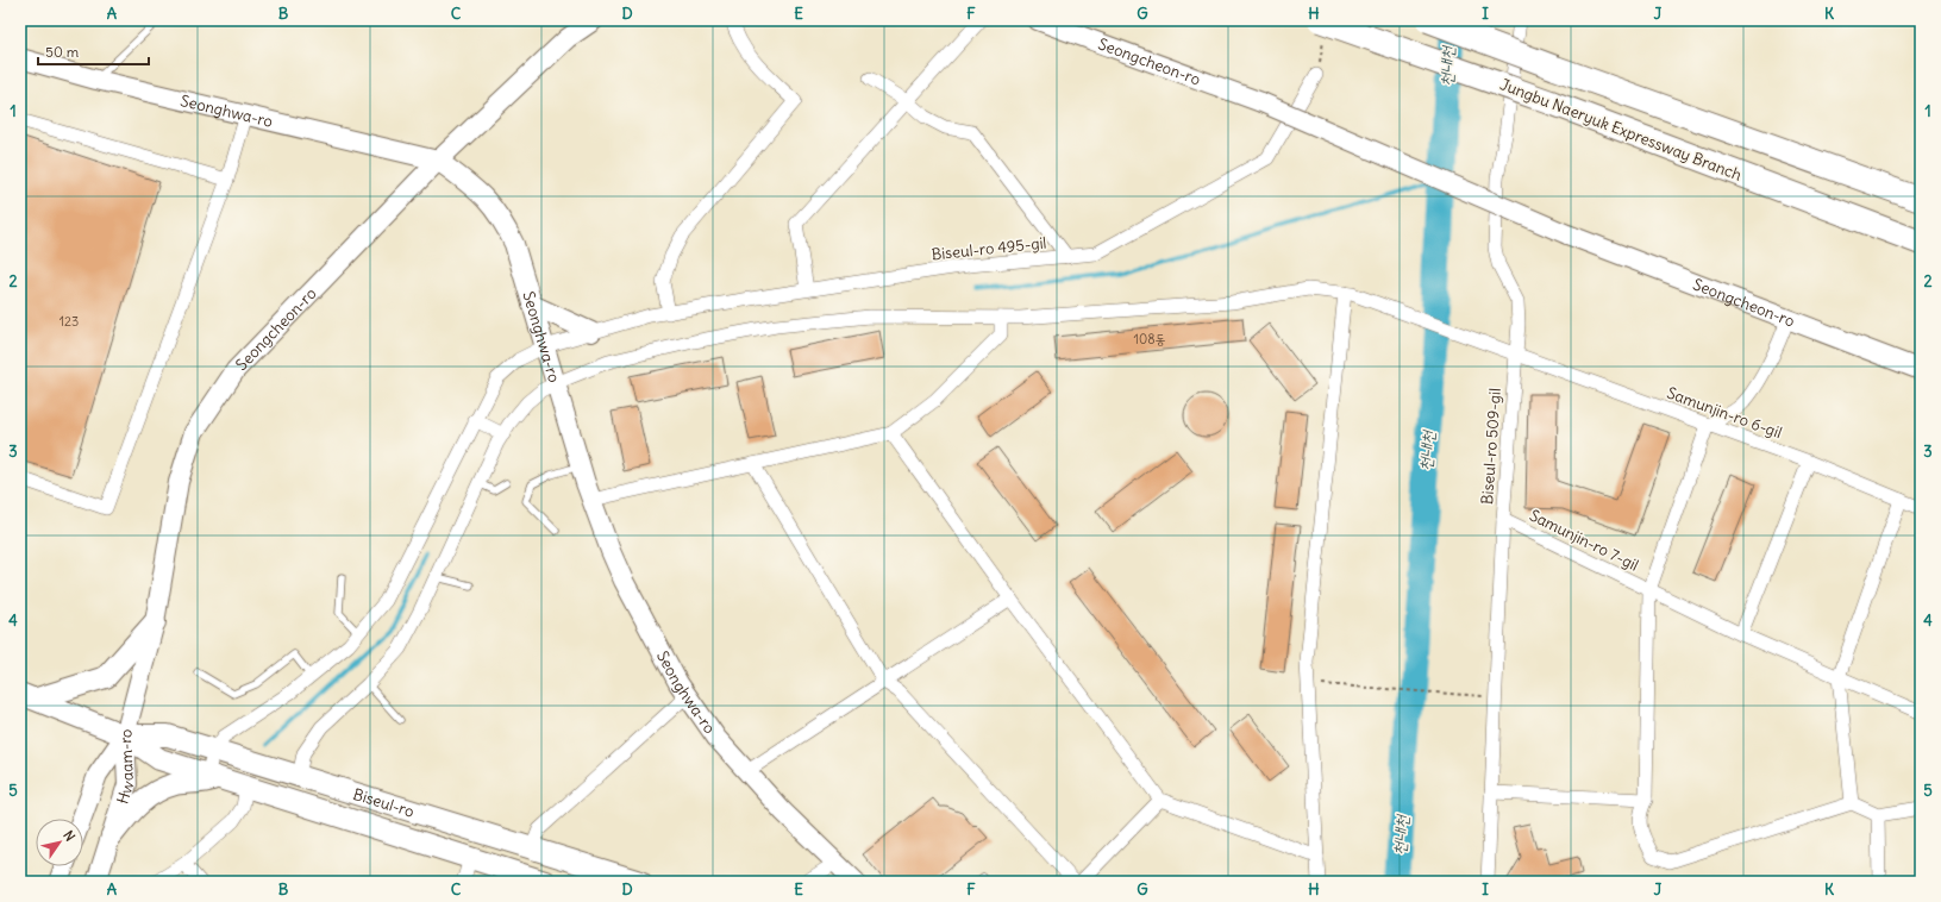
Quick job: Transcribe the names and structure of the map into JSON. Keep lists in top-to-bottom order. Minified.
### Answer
{"streets":{"highway":["Jungbu Naeryuk Expressway Branch"],"main road":["Seongcheon-ro","Seonghwa-ro","Hwaam-ro","Biseul-ro"],"street":["Biseul-ro 495-gil","Samunjin-ro 6-gil","Biseul-ro 509-gil","Samunjin-ro 7-gil"]},"crossings":[["Seongcheon-ro","Seonghwa-ro"],["Seongcheon-ro","Hwaam-ro"],["Seongcheon-ro","Biseul-ro"],["Seonghwa-ro","Biseul-ro 495-gil"],["Seonghwa-ro","Samunjin-ro 6-gil"],["Biseul-ro 495-gil","Biseul-ro"],["Samunjin-ro 6-gil","Biseul-ro 509-gil"],["Samunjin-ro 6-gil","Biseul-ro"],["Biseul-ro 509-gil","Samunjin-ro 7-gil"],["Hwaam-ro","Biseul-ro"]],"water":["천내천"],"house_numbers":["123","108동"],"scale_bar":"50 m","north":"top right","grid":{"columns":["A","B","C","D","E","F","G","H","I","J","K"],"rows":["1","2","3","4","5"]}}
